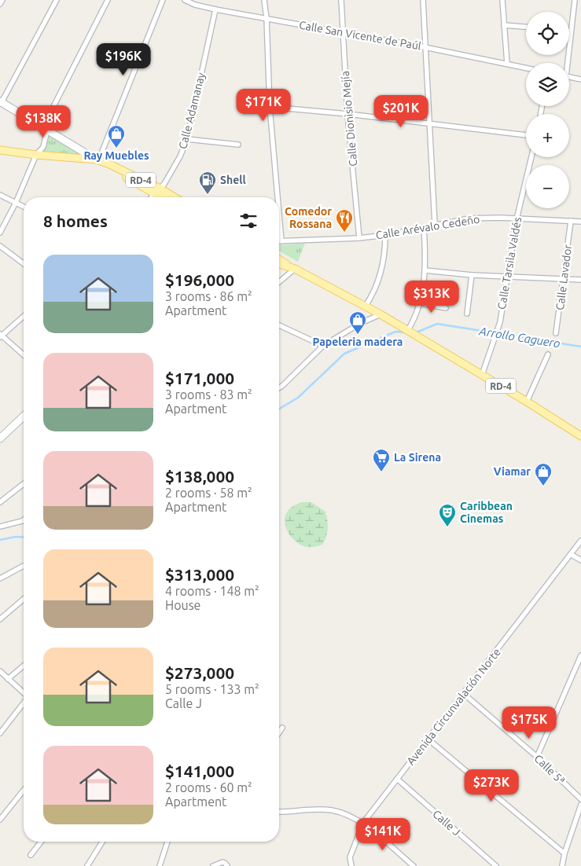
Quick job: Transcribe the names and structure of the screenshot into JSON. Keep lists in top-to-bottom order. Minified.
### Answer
{"streets":{"main road":["RD-4"],"street":["Calle San Vicente de Paúl","Calle Adamanay","Calle Dionisio Mejía","Calle Arévalo Cedeño","Calle Tarsila Valdés","Calle Lavador","Avenida Circunvalación Norte","Calle 5ª","Calle J"]},"crossings":[["Calle San Vicente de Paúl","Calle Adamanay"],["Calle San Vicente de Paúl","Calle Dionisio Mejía"],["Calle Adamanay","RD-4"],["Calle Dionisio Mejía","Calle Arévalo Cedeño"],["RD-4","Calle Tarsila Valdés"],["Calle Arévalo Cedeño","Calle Tarsila Valdés"],["Calle Arévalo Cedeño","Calle Lavador"],["Avenida Circunvalación Norte","Calle 5ª"],["Avenida Circunvalación Norte","Calle J"]],"water":["Arrollo Caguero"],"places":{"shop":["Ray Muebles","Papeleria madera","Viamar"],"fuel station":["Shell"],"restaurant":["Comedor Rossana"],"supermarket":["La Sirena"],"theatre":["Caribbean Cinemas"]},"page":{"map_buttons":["+","−"],"price":["$196K","$171K","$201K","$138K","$313K","$175K","$273K","$141K"],"heading":"8 homes","list":[{"name":"$196,000","note":"3 rooms · 86 m² · Apartment"},{"name":"$171,000","note":"3 rooms · 83 m² · Apartment"},{"name":"$138,000","note":"2 rooms · 58 m² · Apartment"},{"name":"$313,000","note":"4 rooms · 148 m² · House"},{"name":"$273,000","note":"5 rooms · 133 m² · Calle J"},{"name":"$141,000","note":"2 rooms · 60 m² · Apartment"}]}}
